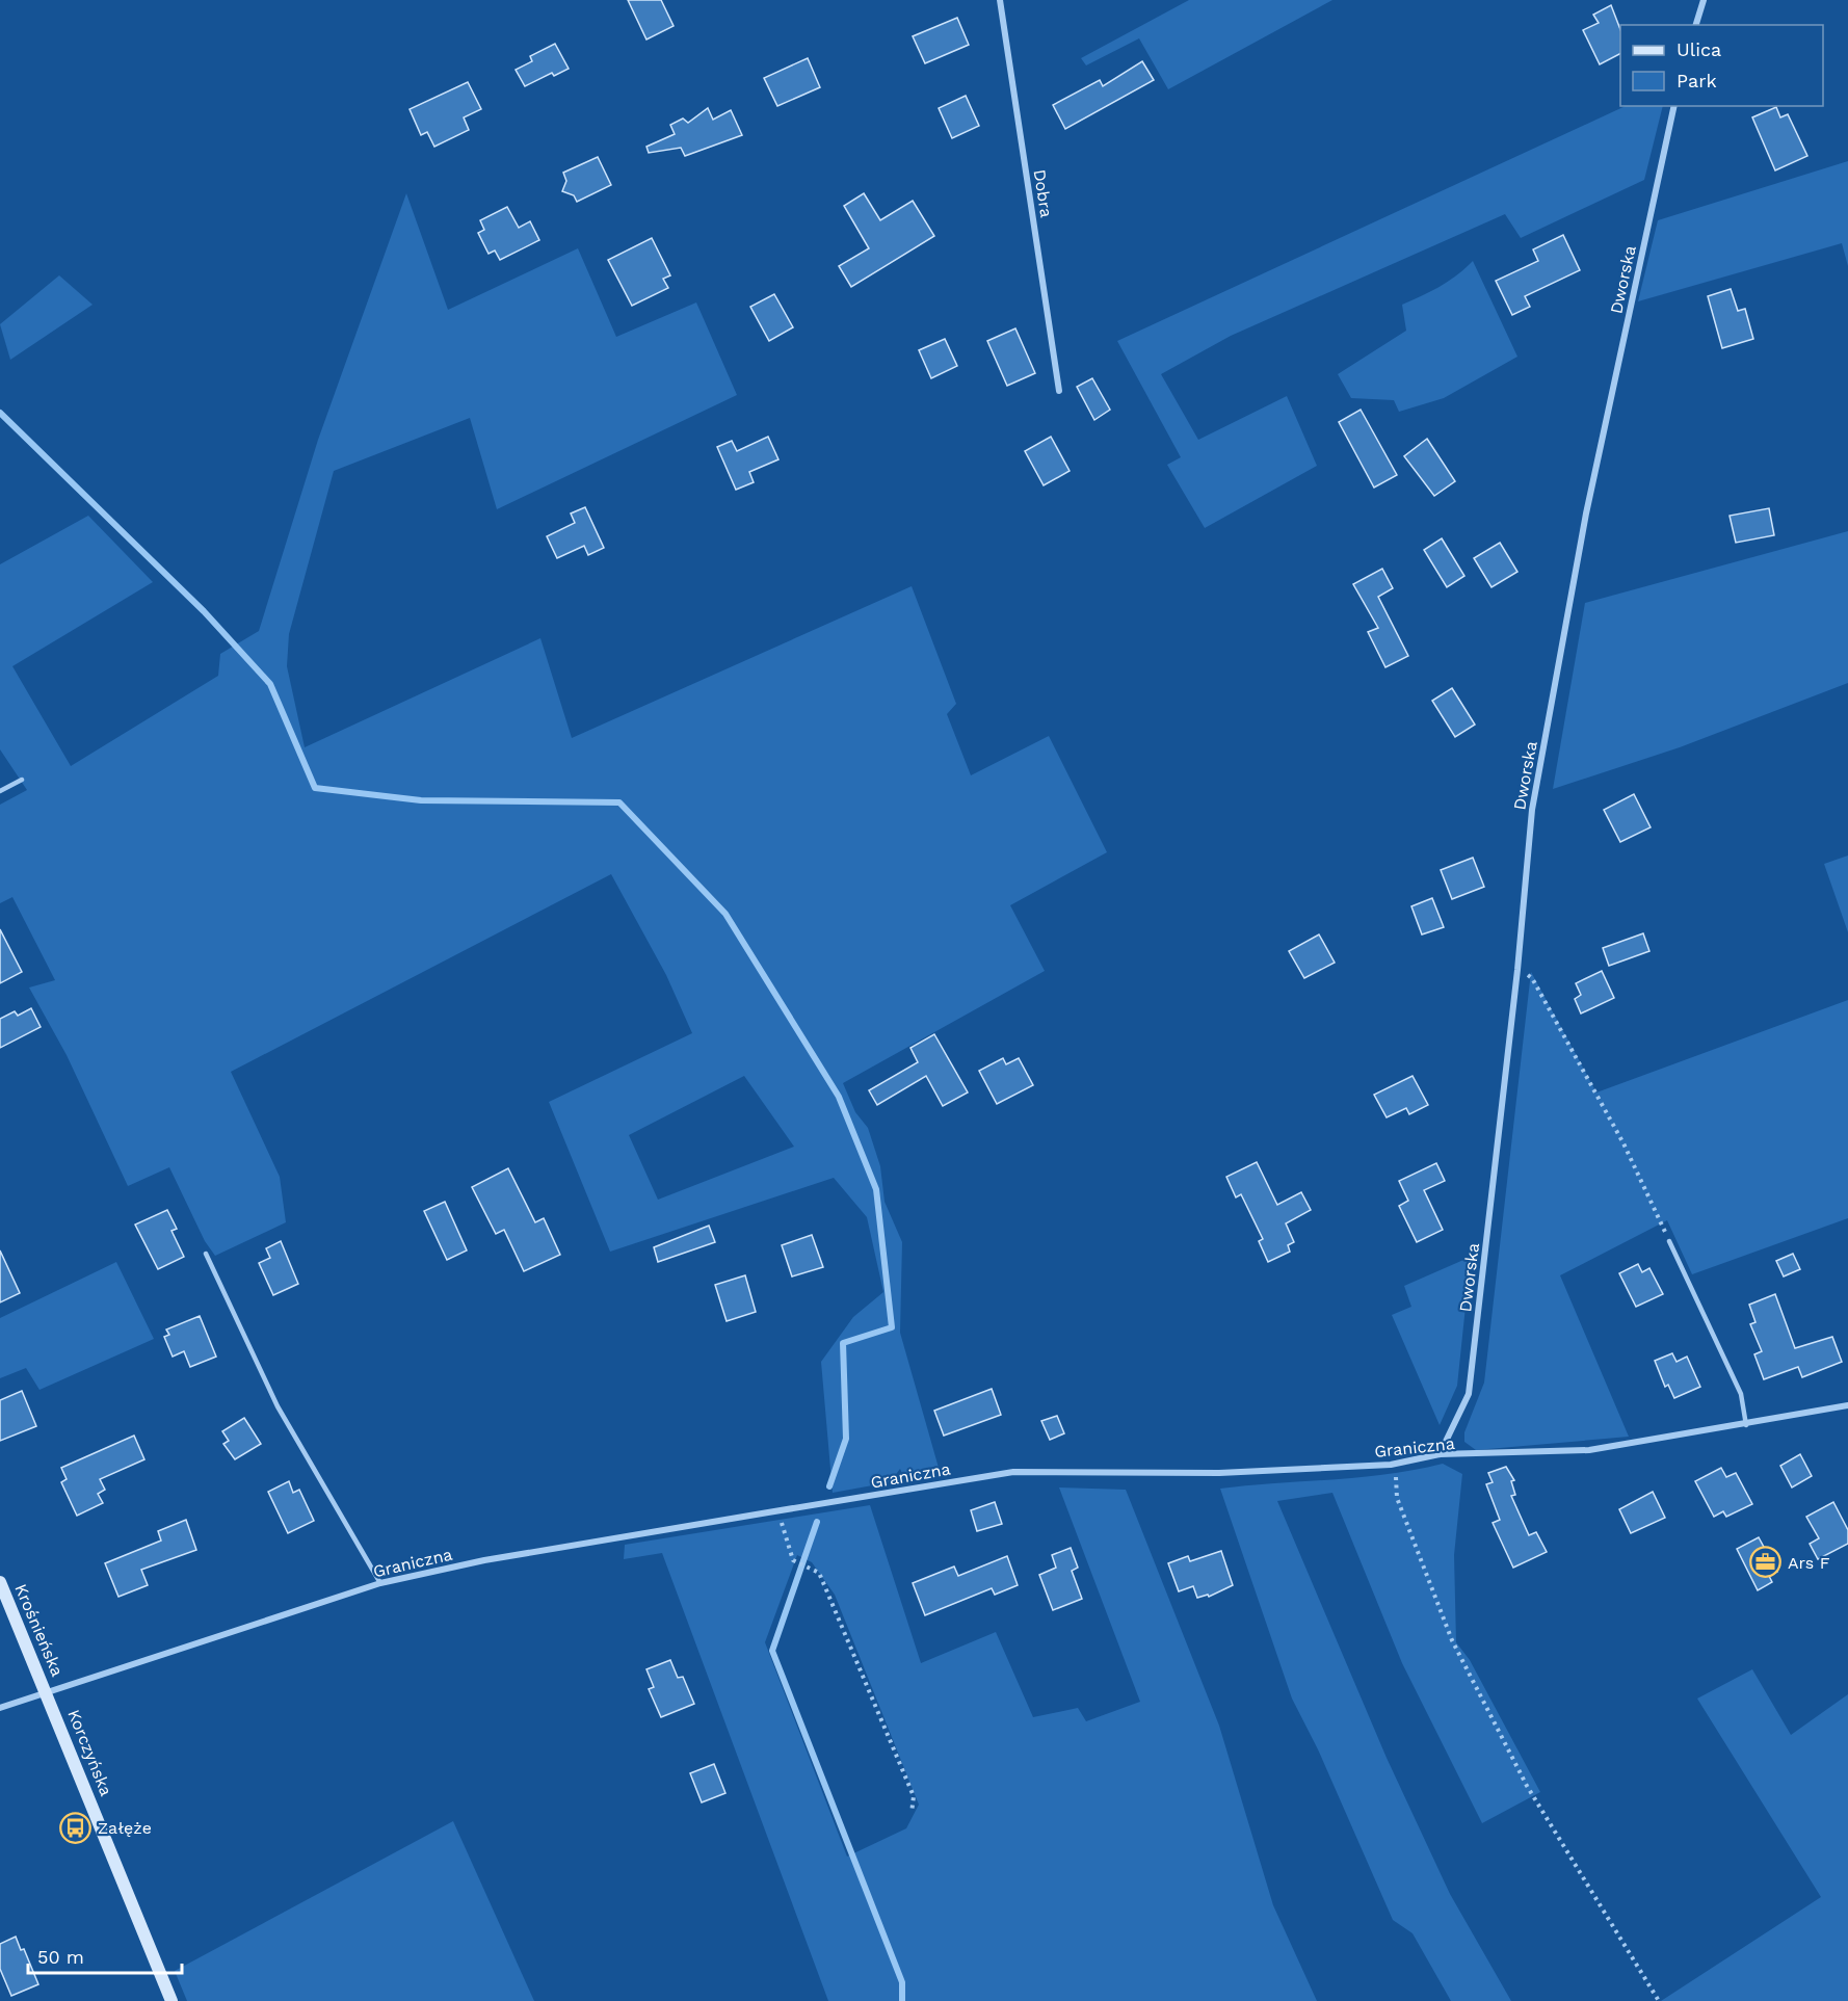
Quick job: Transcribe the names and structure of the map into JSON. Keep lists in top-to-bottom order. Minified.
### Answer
{"streets":{"main road":["Krośnieńska","Korczyńska"],"street":["Dobra","Dworska","Graniczna"]},"crossings":[["Dworska","Graniczna"],["Graniczna","Krośnieńska"],["Graniczna","Korczyńska"],["Krośnieńska","Korczyńska"]],"places":{"office":["Ars F"],"bus stop":["Załęże"]},"legend":["Ulica","Park"],"scale_bar":"50 m"}
